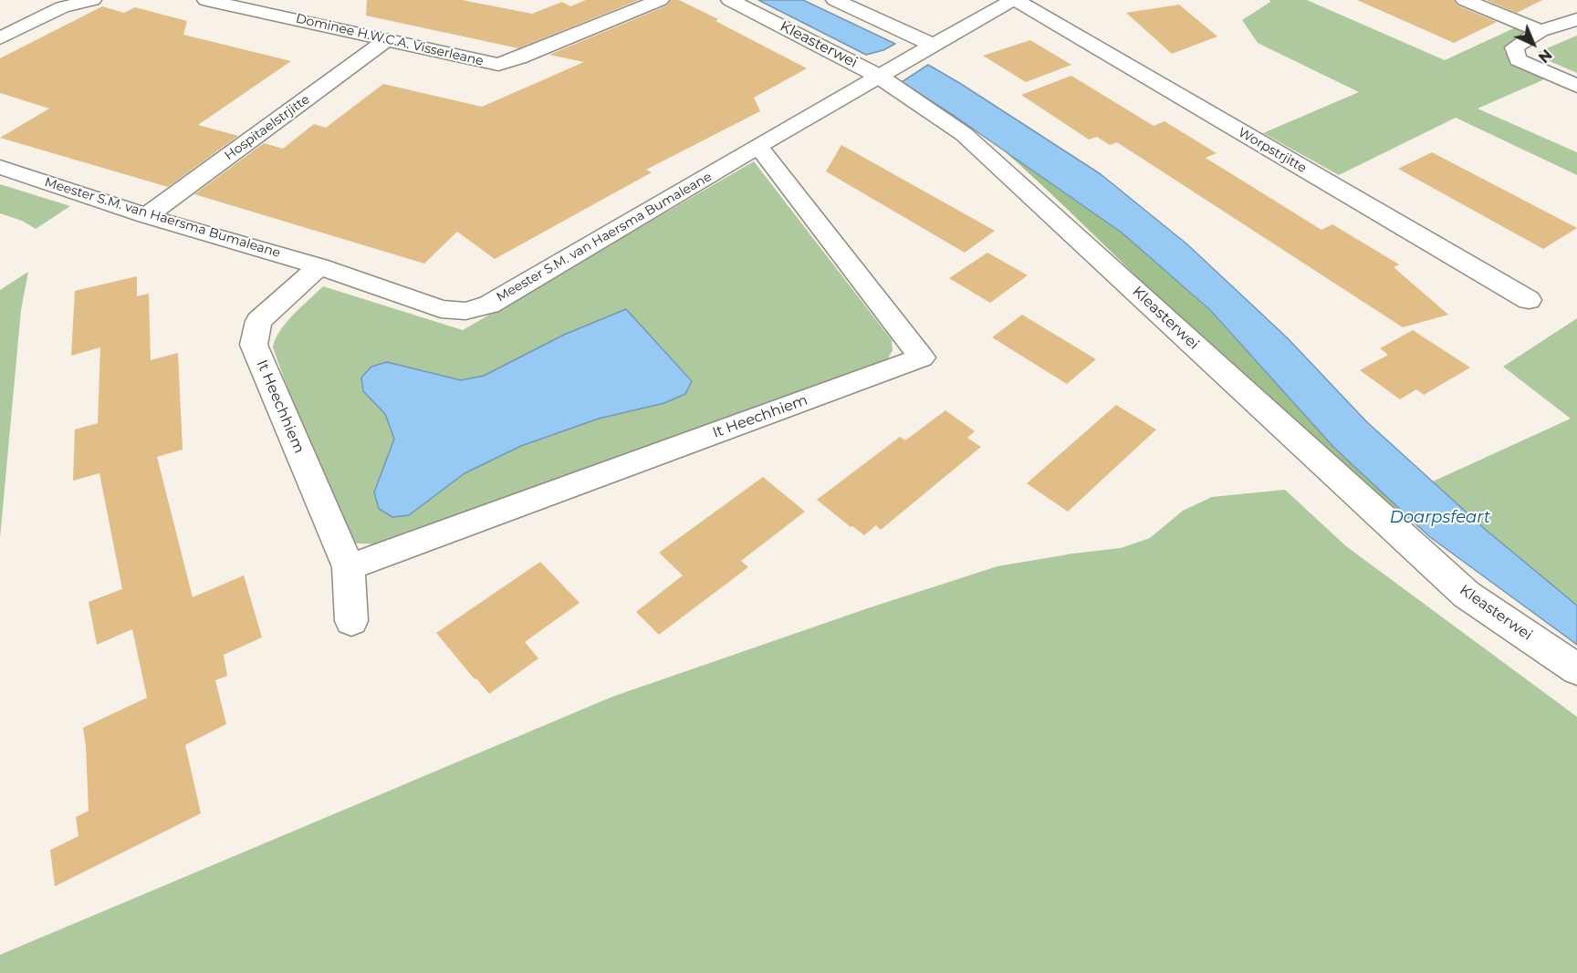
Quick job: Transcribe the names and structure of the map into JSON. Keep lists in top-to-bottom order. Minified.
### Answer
{"streets":{"street":["Dominee H.W.C.A. Visserleane","Kleasterwei","Hospitaelstrjitte","Worpstrjitte","Meester S.M. van Haersma Bumaleane","It Heechhiem"]},"crossings":[["Dominee H.W.C.A. Visserleane","Hospitaelstrjitte"],["Kleasterwei","Meester S.M. van Haersma Bumaleane"],["Hospitaelstrjitte","Meester S.M. van Haersma Bumaleane"],["Worpstrjitte","Meester S.M. van Haersma Bumaleane"],["Meester S.M. van Haersma Bumaleane","It Heechhiem"]],"water":["Doarpsfeart"],"north":"bottom right"}
